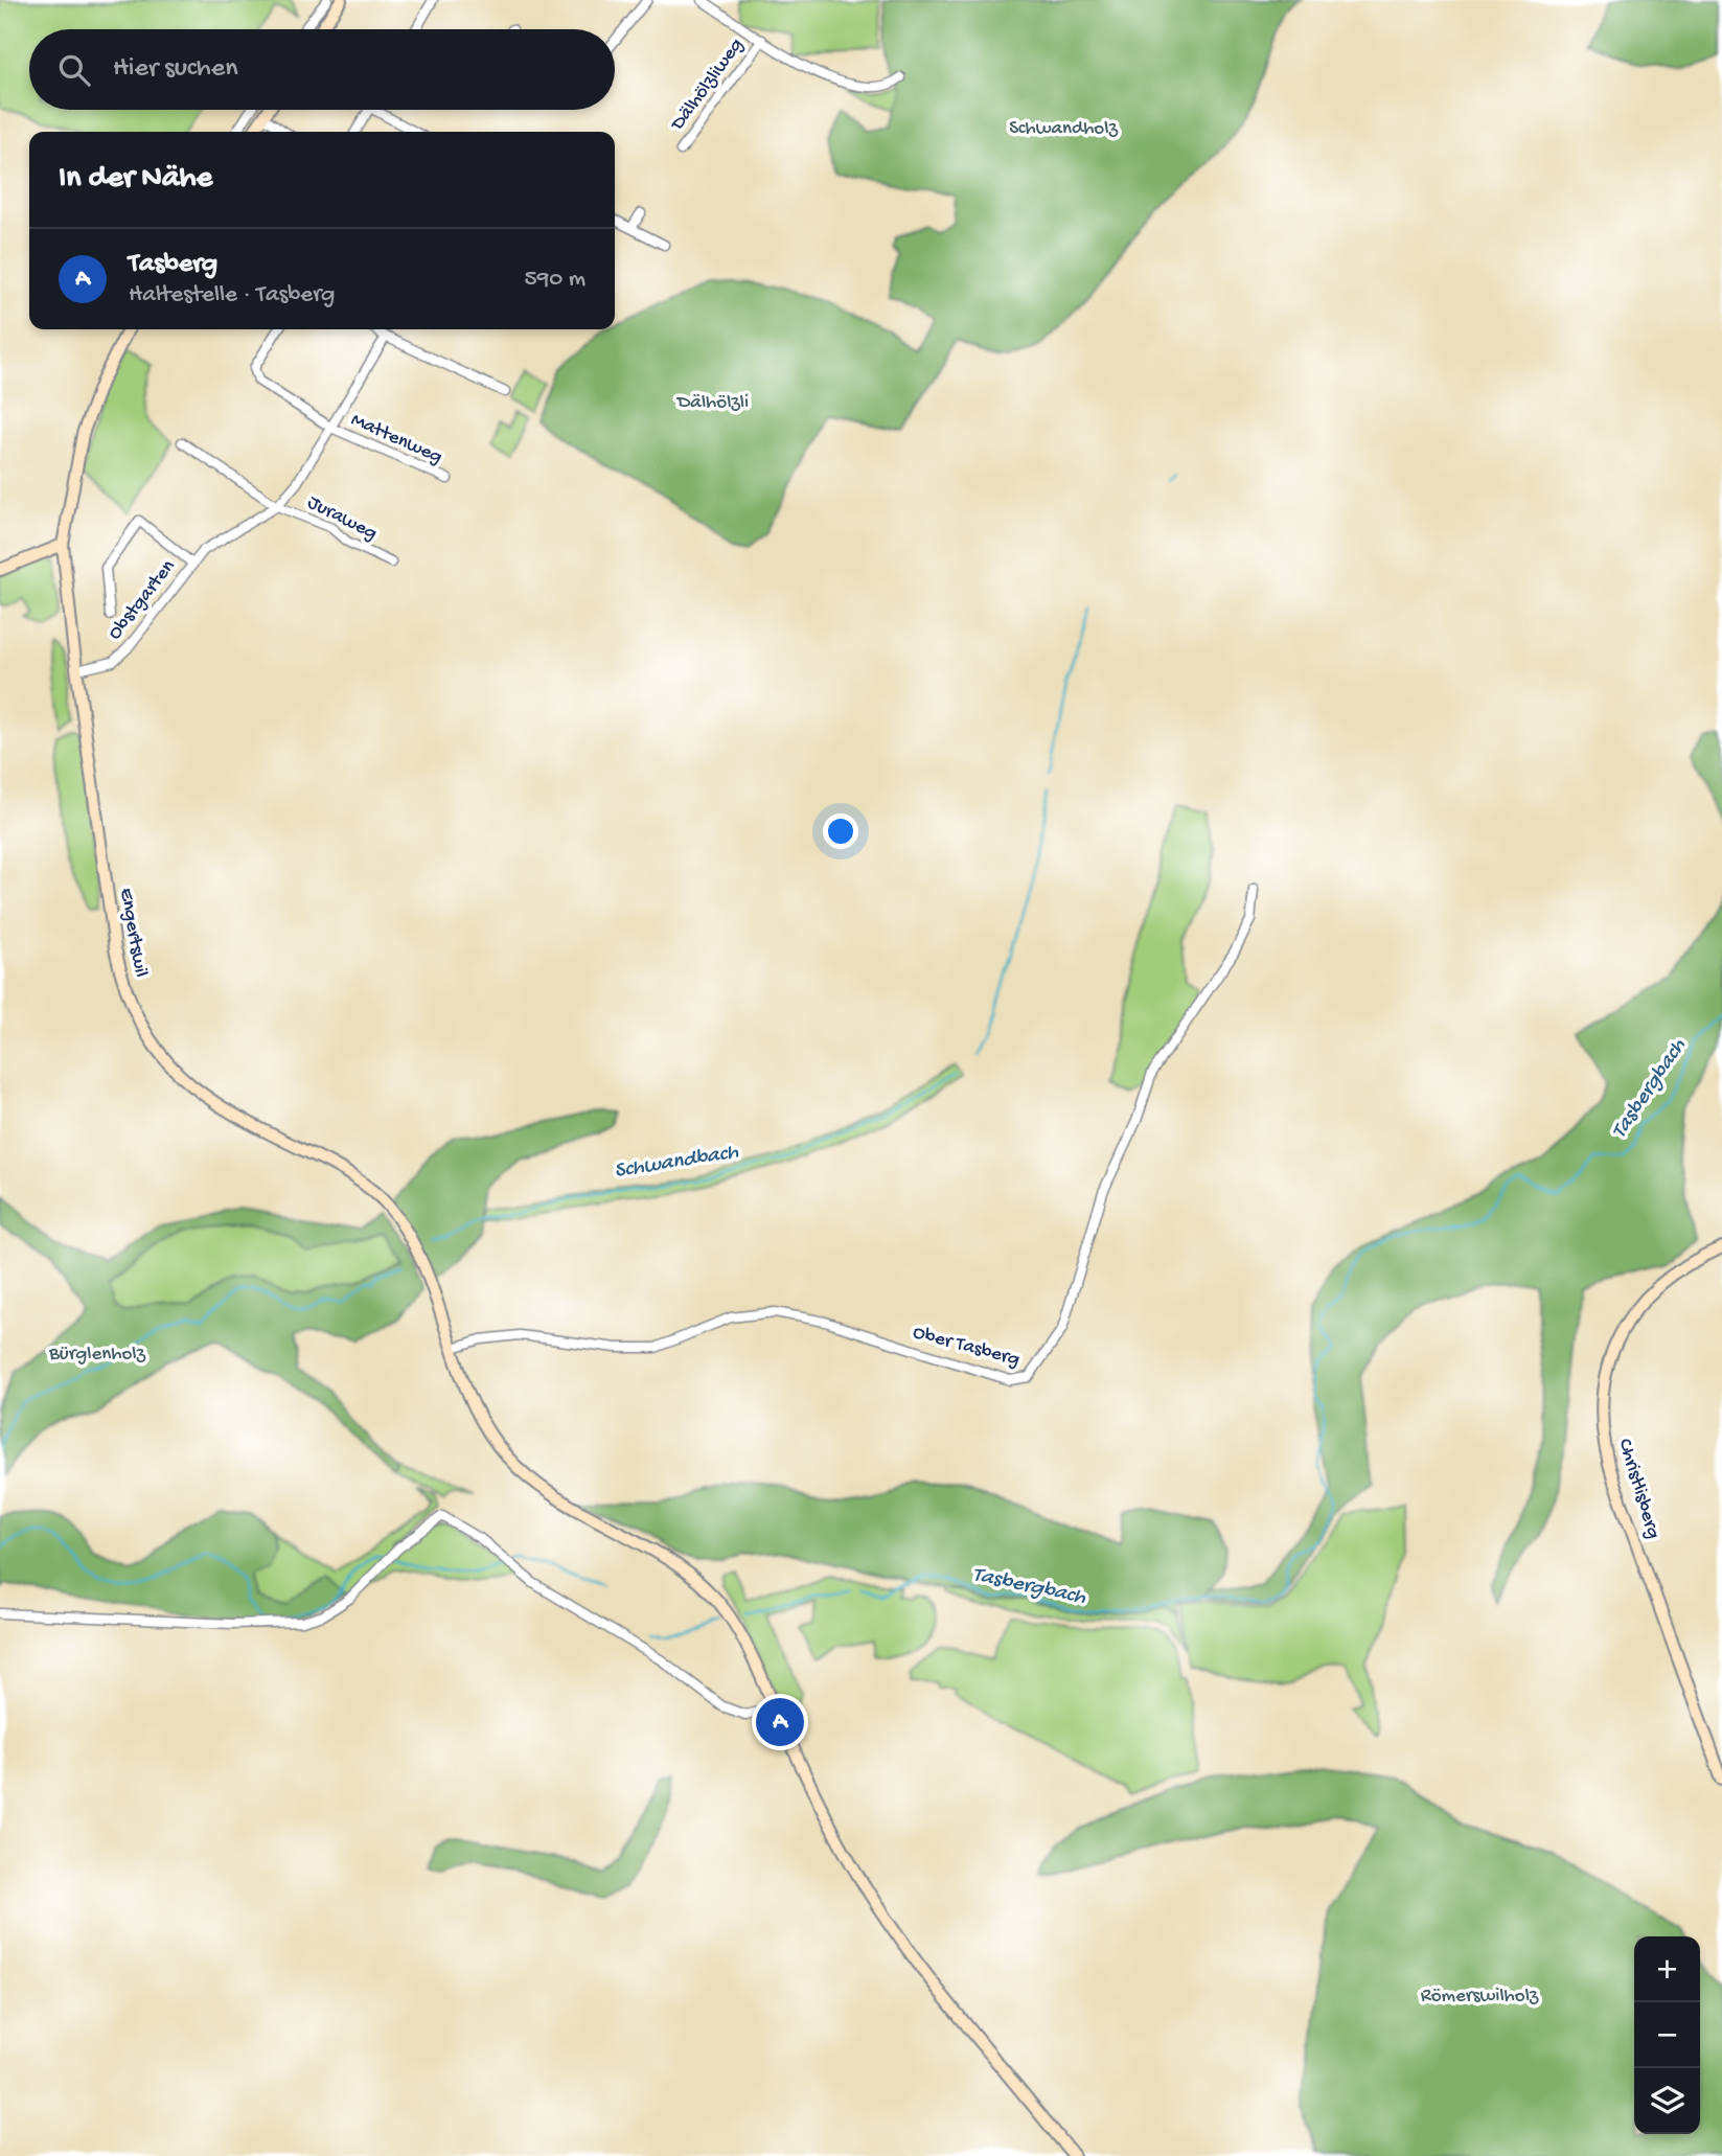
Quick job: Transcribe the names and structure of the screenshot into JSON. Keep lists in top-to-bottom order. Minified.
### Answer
{"streets":{"main road":["Engertswil","Christlisberg"],"street":["Dälhölzliweg","Mattenweg","Juraweg","Obstgarten","Ober Tasberg"]},"crossings":[["Juraweg","Obstgarten"],["Obstgarten","Engertswil"],["Engertswil","Ober Tasberg"]],"water":["Tasbergbach","Schwandbach"],"parks":["Schwandholz","Dälhölzli","Bürglenholz","Römerswilholz"],"page":{"search":"Hier suchen","heading":"In der Nähe","list":[{"mark":"A","name":"Tasberg","note":"Haltestelle · Tasberg","value":"590 m"}],"pins":"A","map_buttons":["+","−"]}}
